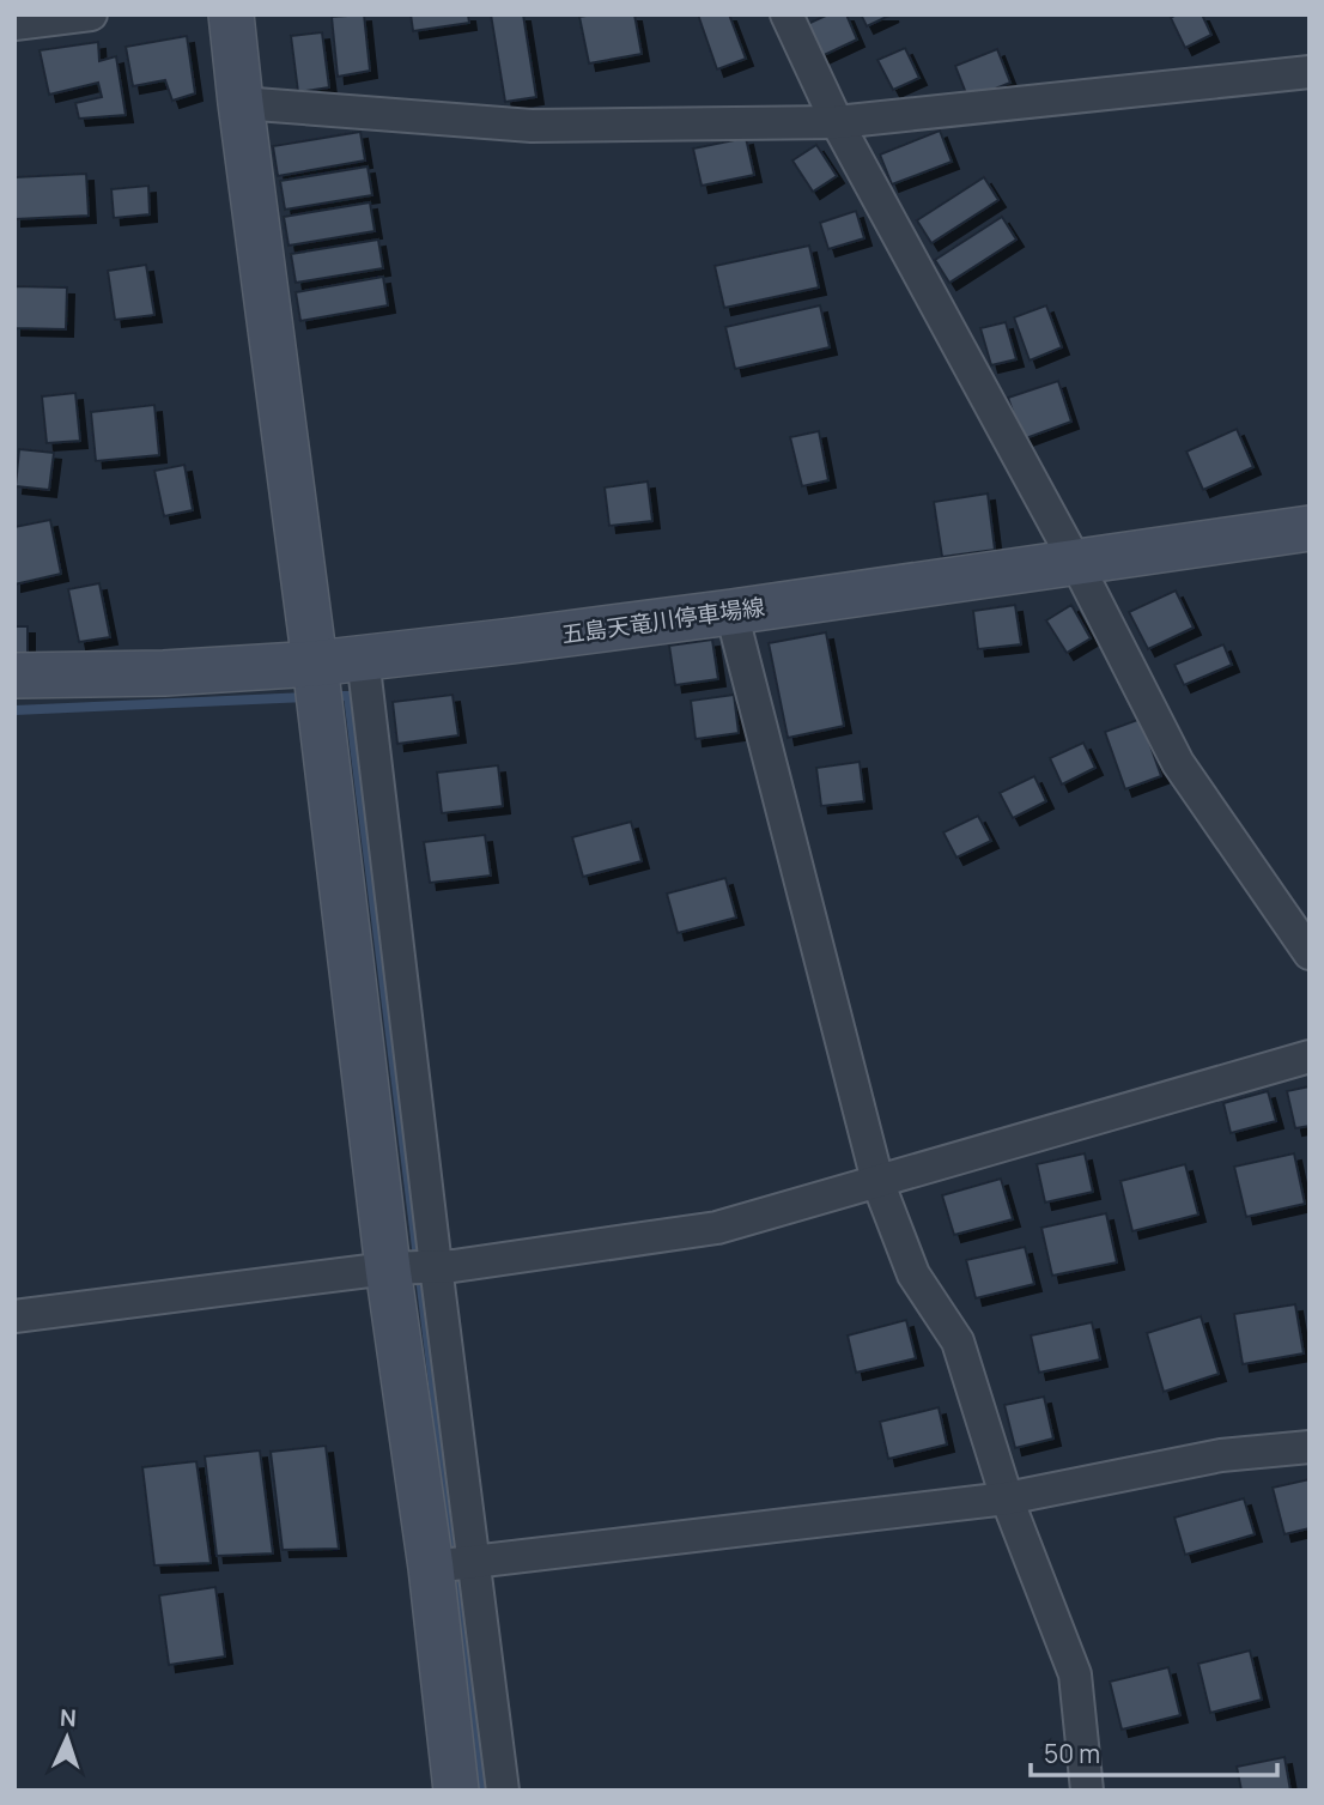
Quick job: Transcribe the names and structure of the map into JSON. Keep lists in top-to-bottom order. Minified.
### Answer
{"streets":{"street":["五島天竜川停車場線"]},"scale_bar":"50 m","north":"top"}
